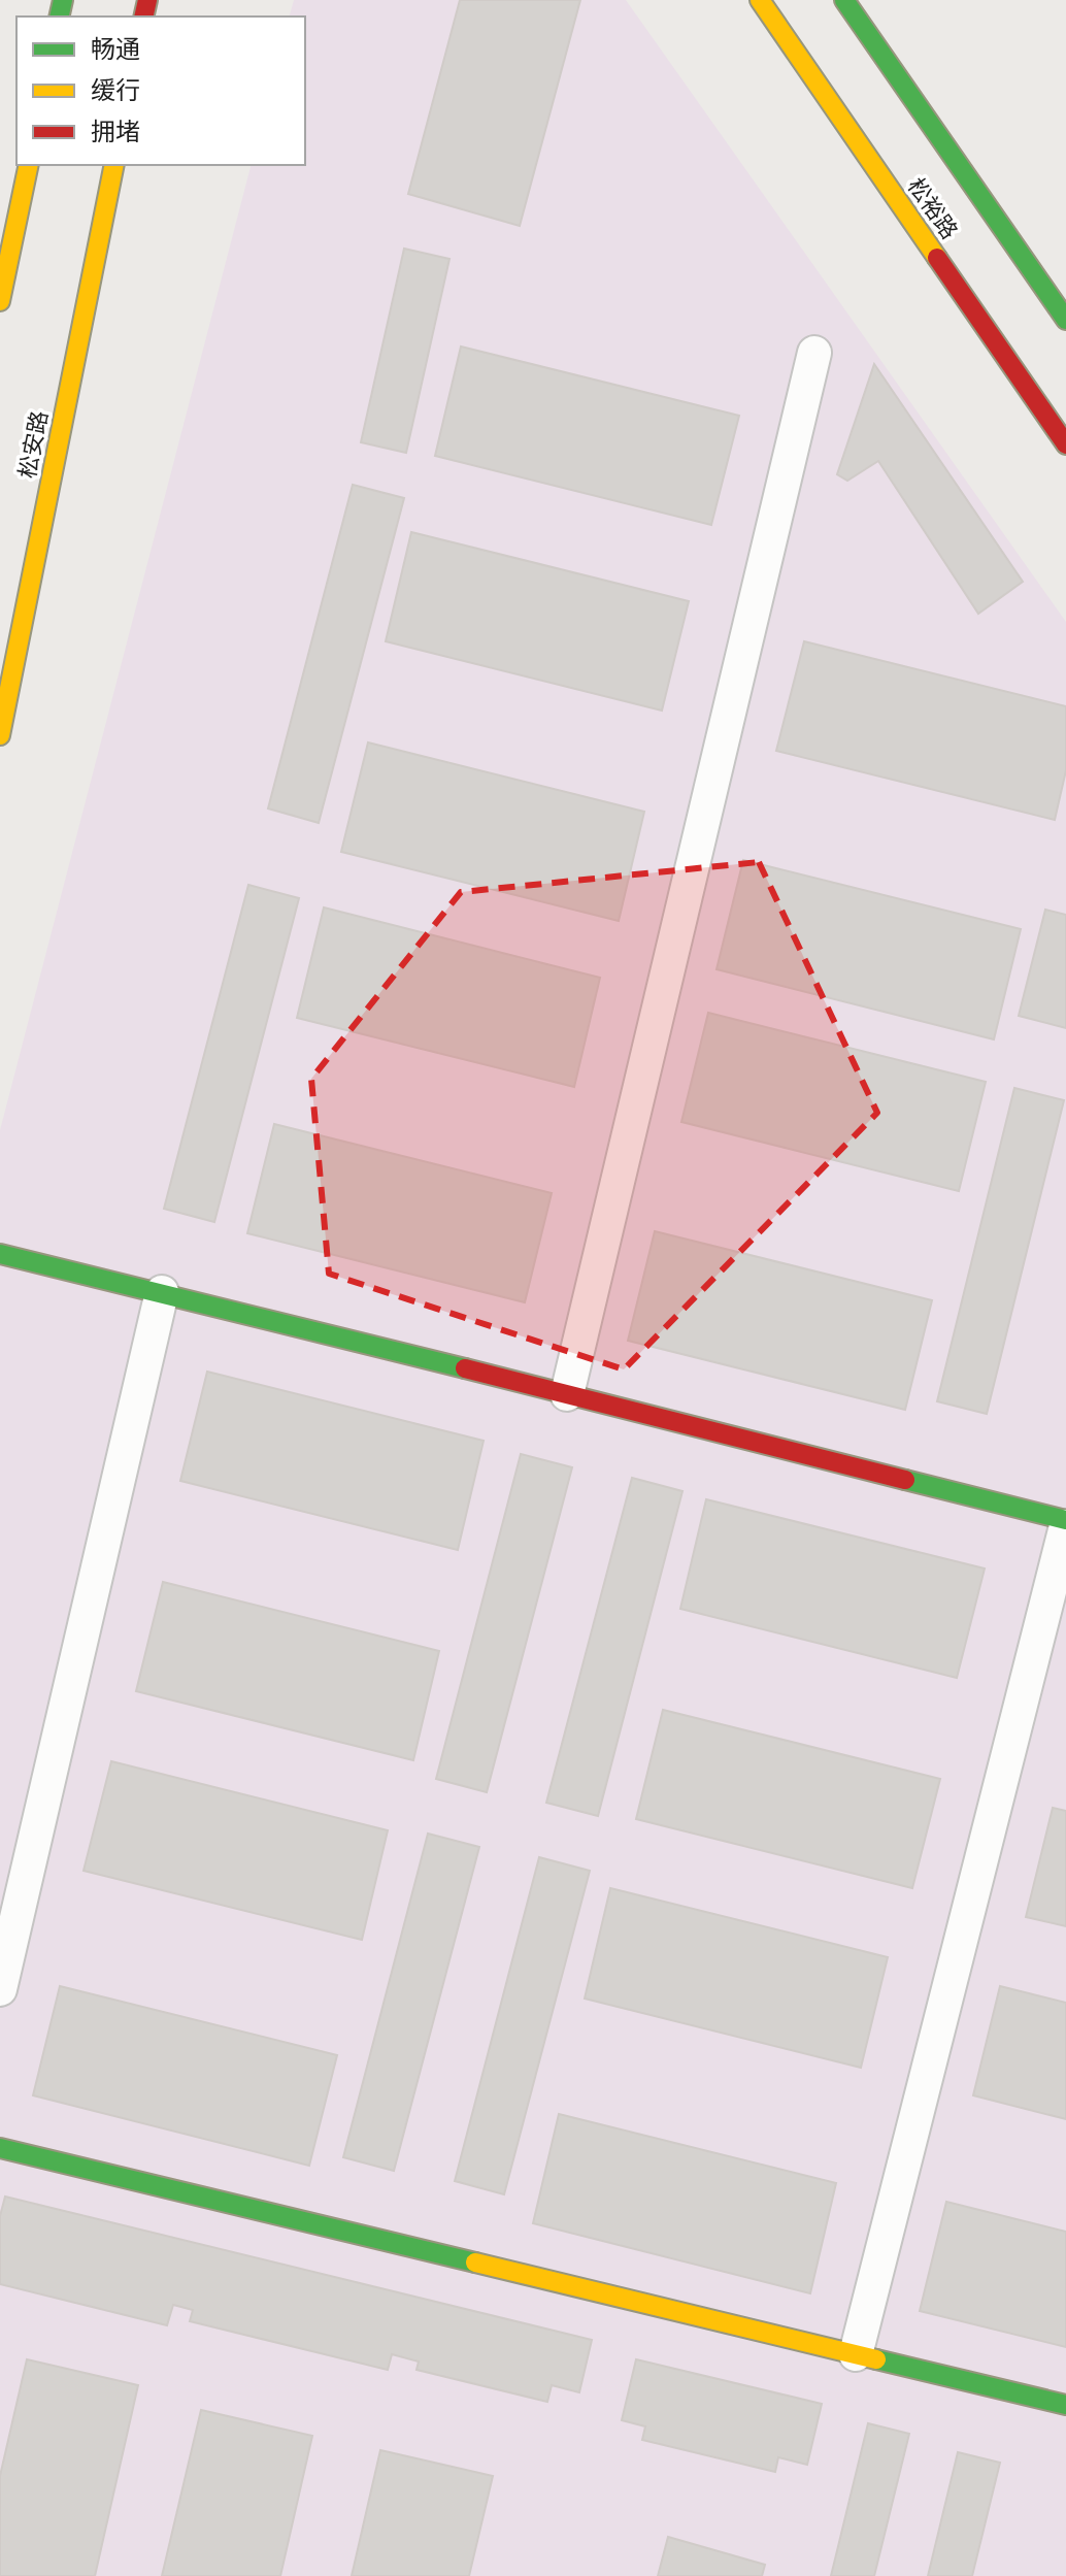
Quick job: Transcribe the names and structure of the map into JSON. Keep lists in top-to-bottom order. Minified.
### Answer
{"streets":{"main road":["松裕路","松安路"]},"legend":["畅通","缓行","拥堵"]}
